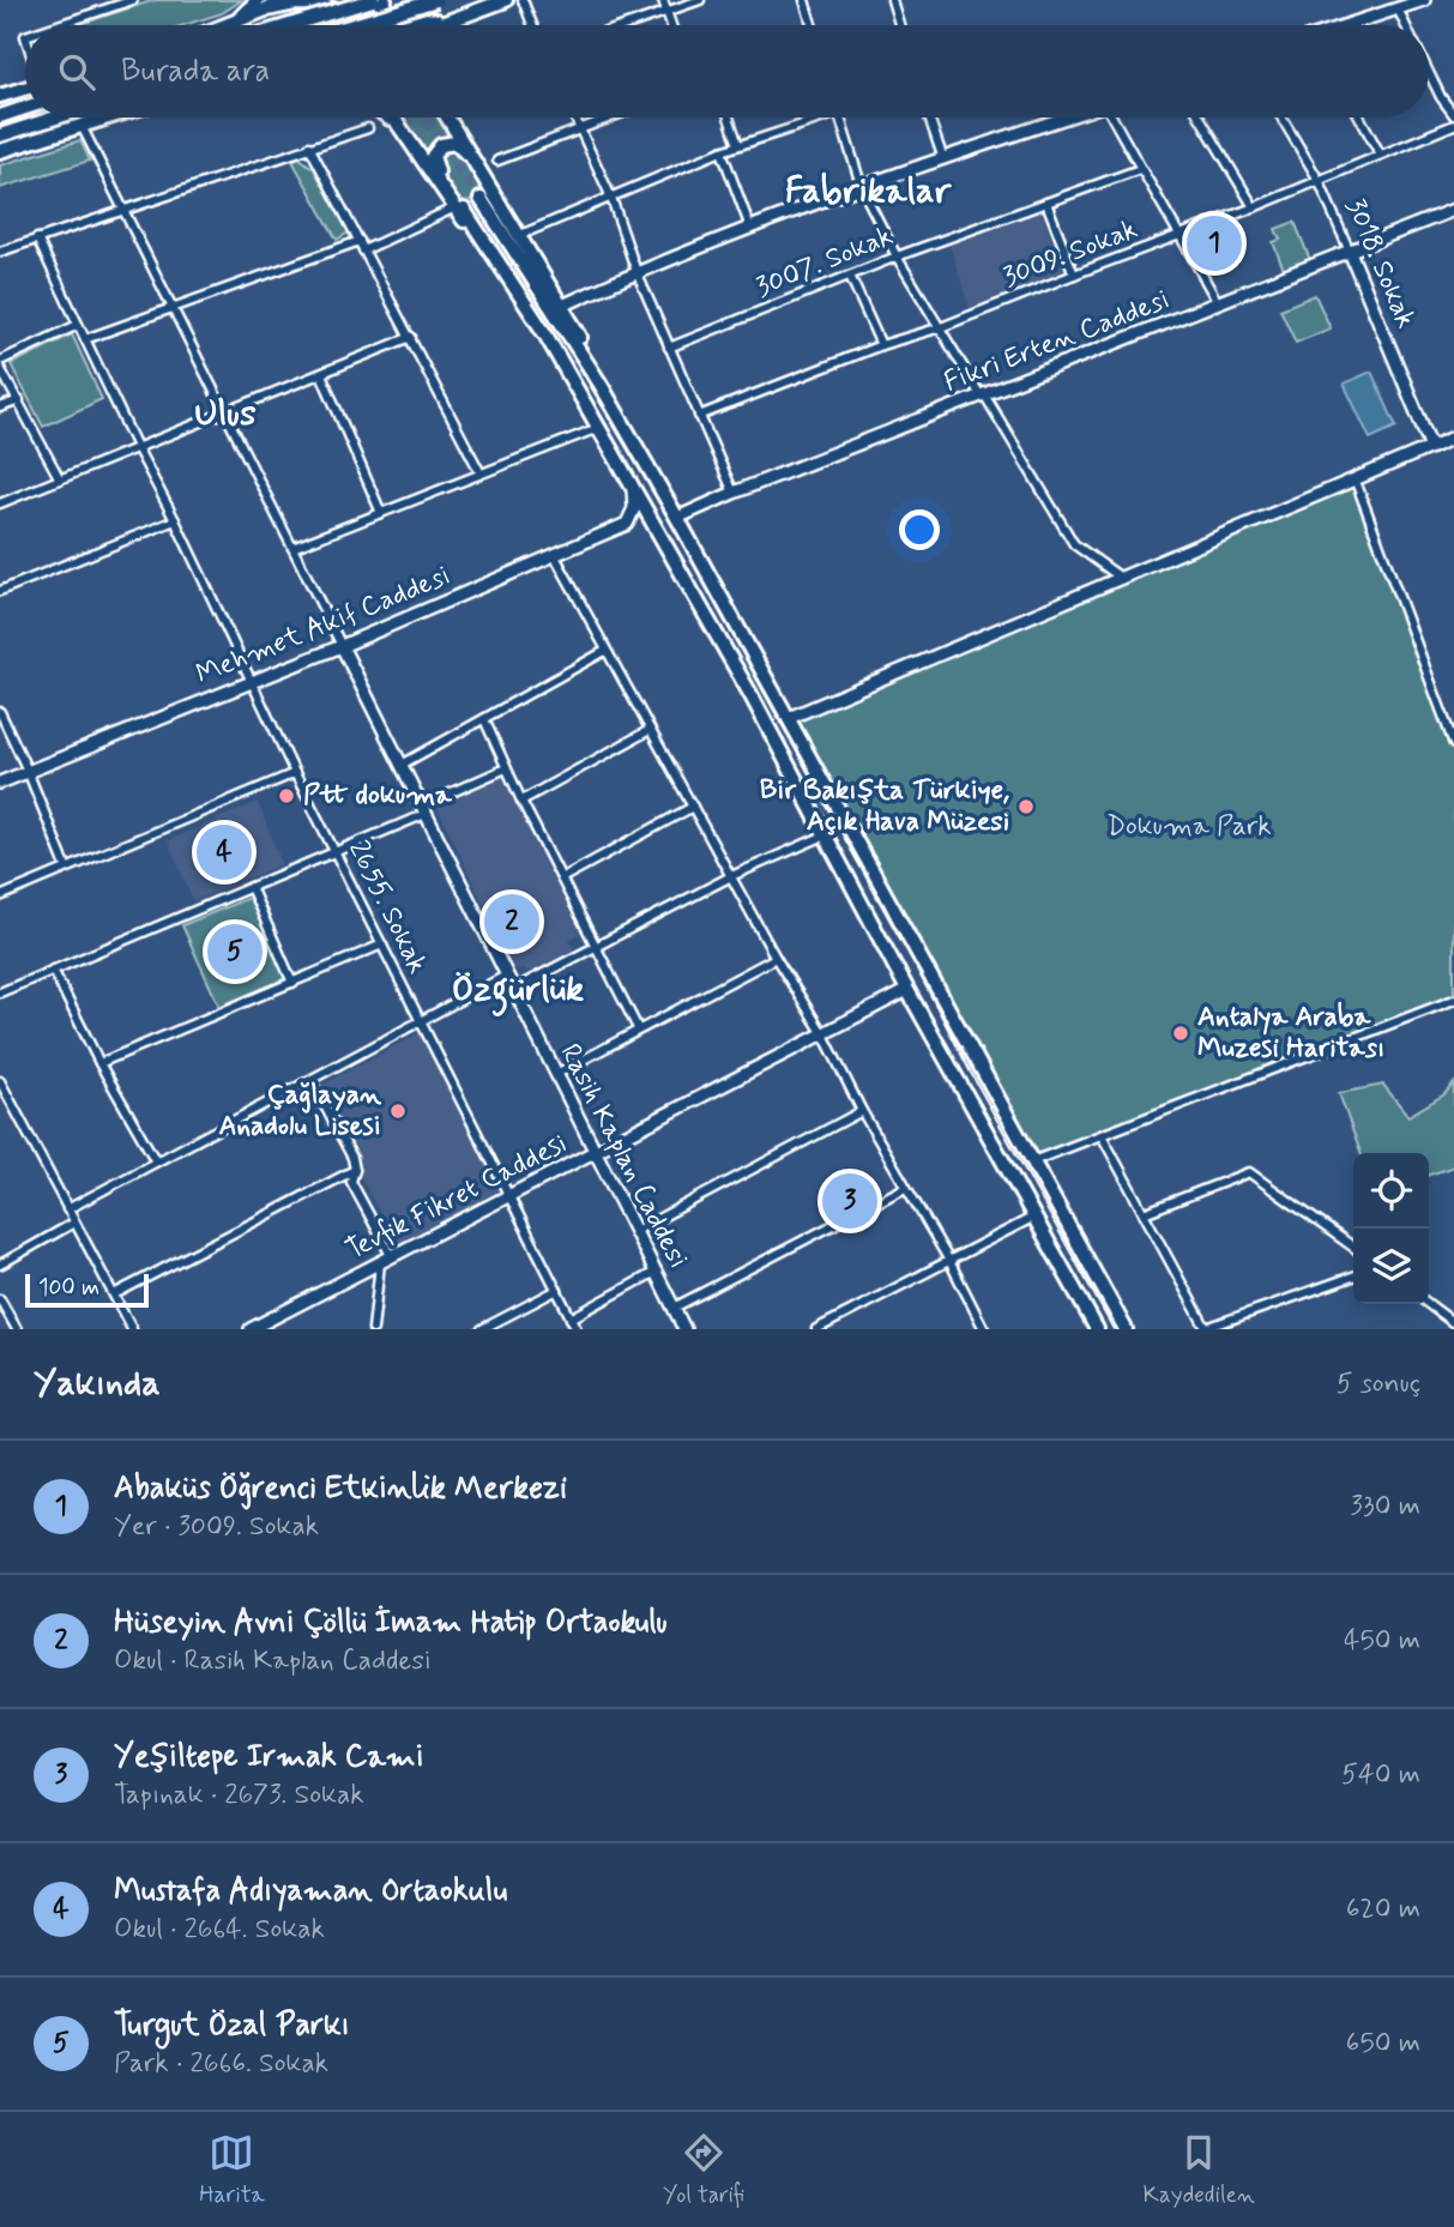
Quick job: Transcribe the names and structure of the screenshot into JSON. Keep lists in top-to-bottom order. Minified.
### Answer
{"streets":{"street":["3009. Sokak","3007. Sokak","3018. Sokak","Fikri Erten Caddesi","Mehmet Akif Caddesi","2655. Sokak","Rasih Kaplan Caddesi","Tevfik Fikret Caddesi"]},"crossings":[["3009. Sokak","3018. Sokak"],["3018. Sokak","Fikri Erten Caddesi"],["Mehmet Akif Caddesi","2655. Sokak"],["Mehmet Akif Caddesi","Rasih Kaplan Caddesi"],["2655. Sokak","Tevfik Fikret Caddesi"],["Rasih Kaplan Caddesi","Tevfik Fikret Caddesi"]],"districts":["Fabrikalar","Ulus","Özgürlük"],"parks":["Dokuma Park"],"places":["Ptt dokuma","Bir Bakışta Türkiye, Açık Hava Müzesi","Antalya Araba Muzesi Haritası","Çağlayan Anadolu Lisesi"],"scale_bar":"100 m","page":{"search":"Burada ara","pins":["1","4","2","5","3"],"scale":"100 m","heading":["Yakında","5 sonuç"],"list":[{"mark":"1","name":"Abaküs Öğrenci Etkinlik Merkezi","note":"Yer · 3009. Sokak","value":"330 m"},{"mark":"2","name":"Hüseyin Avni Çöllü İmam Hatip Ortaokulu","note":"Okul · Rasih Kaplan Caddesi","value":"450 m"},{"mark":"3","name":"Yeşiltepe Irmak Cami","note":"Tapınak · 2673. Sokak","value":"540 m"},{"mark":"4","name":"Mustafa Adıyaman Ortaokulu","note":"Okul · 2664. Sokak","value":"620 m"},{"mark":"5","name":"Turgut Özal Parkı","note":"Park · 2666. Sokak","value":"650 m"}],"nav":["Harita","Yol tarifi","Kaydedilen"]}}
